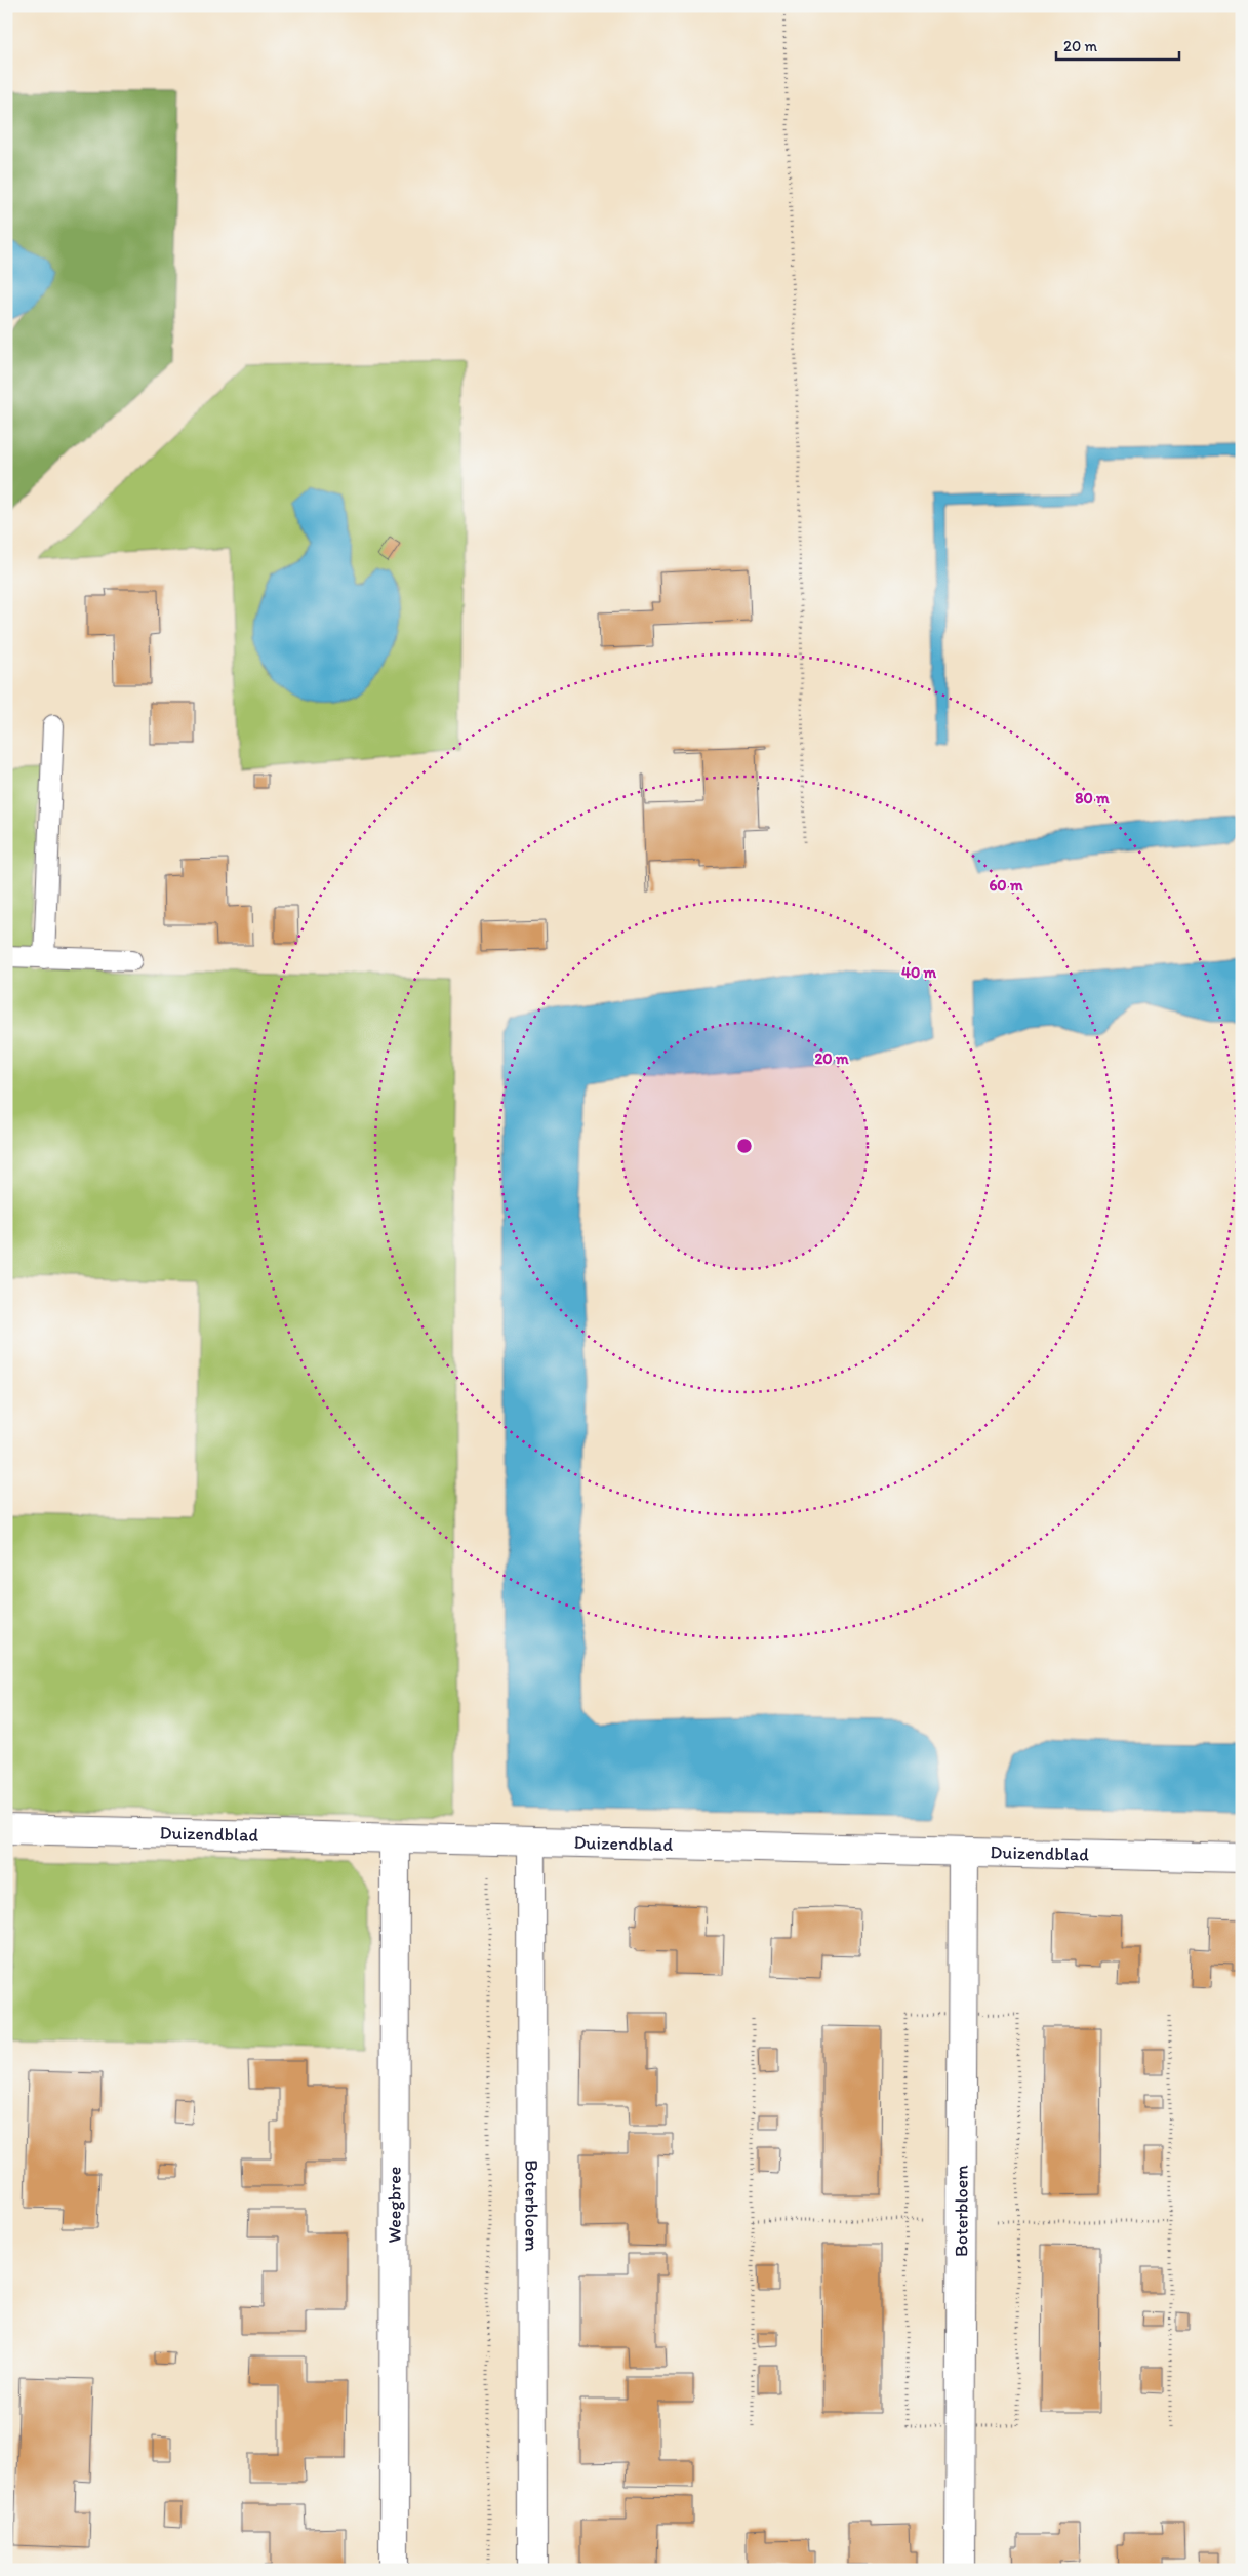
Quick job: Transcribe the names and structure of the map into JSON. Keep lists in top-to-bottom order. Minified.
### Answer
{"streets":{"street":["Duizendblad","Weegbree","Boterbloem"]},"crossings":[["Duizendblad","Weegbree"],["Duizendblad","Boterbloem"]],"scale_bar":"20 m","rings":["80 m","60 m","40 m","20 m"]}
